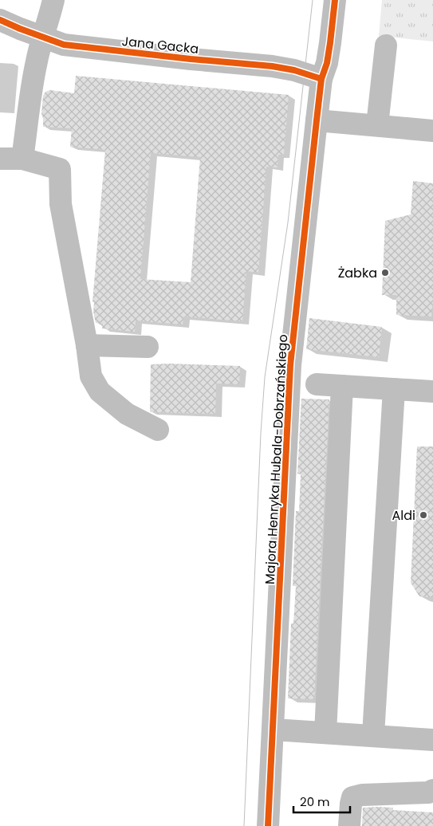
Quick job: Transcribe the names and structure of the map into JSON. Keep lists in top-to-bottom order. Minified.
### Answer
{"streets":{"street":["Jana Gacka","Majora Henryka Hubala-Dobrzańskiego"]},"crossings":[["Jana Gacka","Majora Henryka Hubala-Dobrzańskiego"]],"places":["Żabka","Aldi"],"scale_bar":"20 m"}
